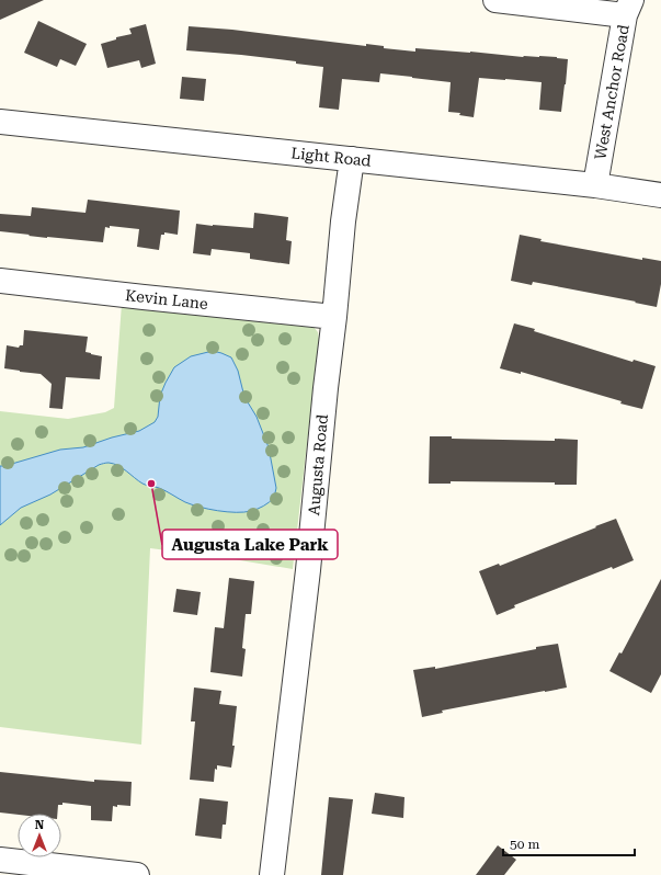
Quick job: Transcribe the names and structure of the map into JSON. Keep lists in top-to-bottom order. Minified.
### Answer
{"streets":{"street":["West Anchor Road","Light Road","Kevin Lane","Augusta Road"]},"crossings":[["West Anchor Road","Light Road"],["Light Road","Augusta Road"],["Kevin Lane","Augusta Road"]],"places":["Augusta Lake Park"],"scale_bar":"50 m","north":"top"}
